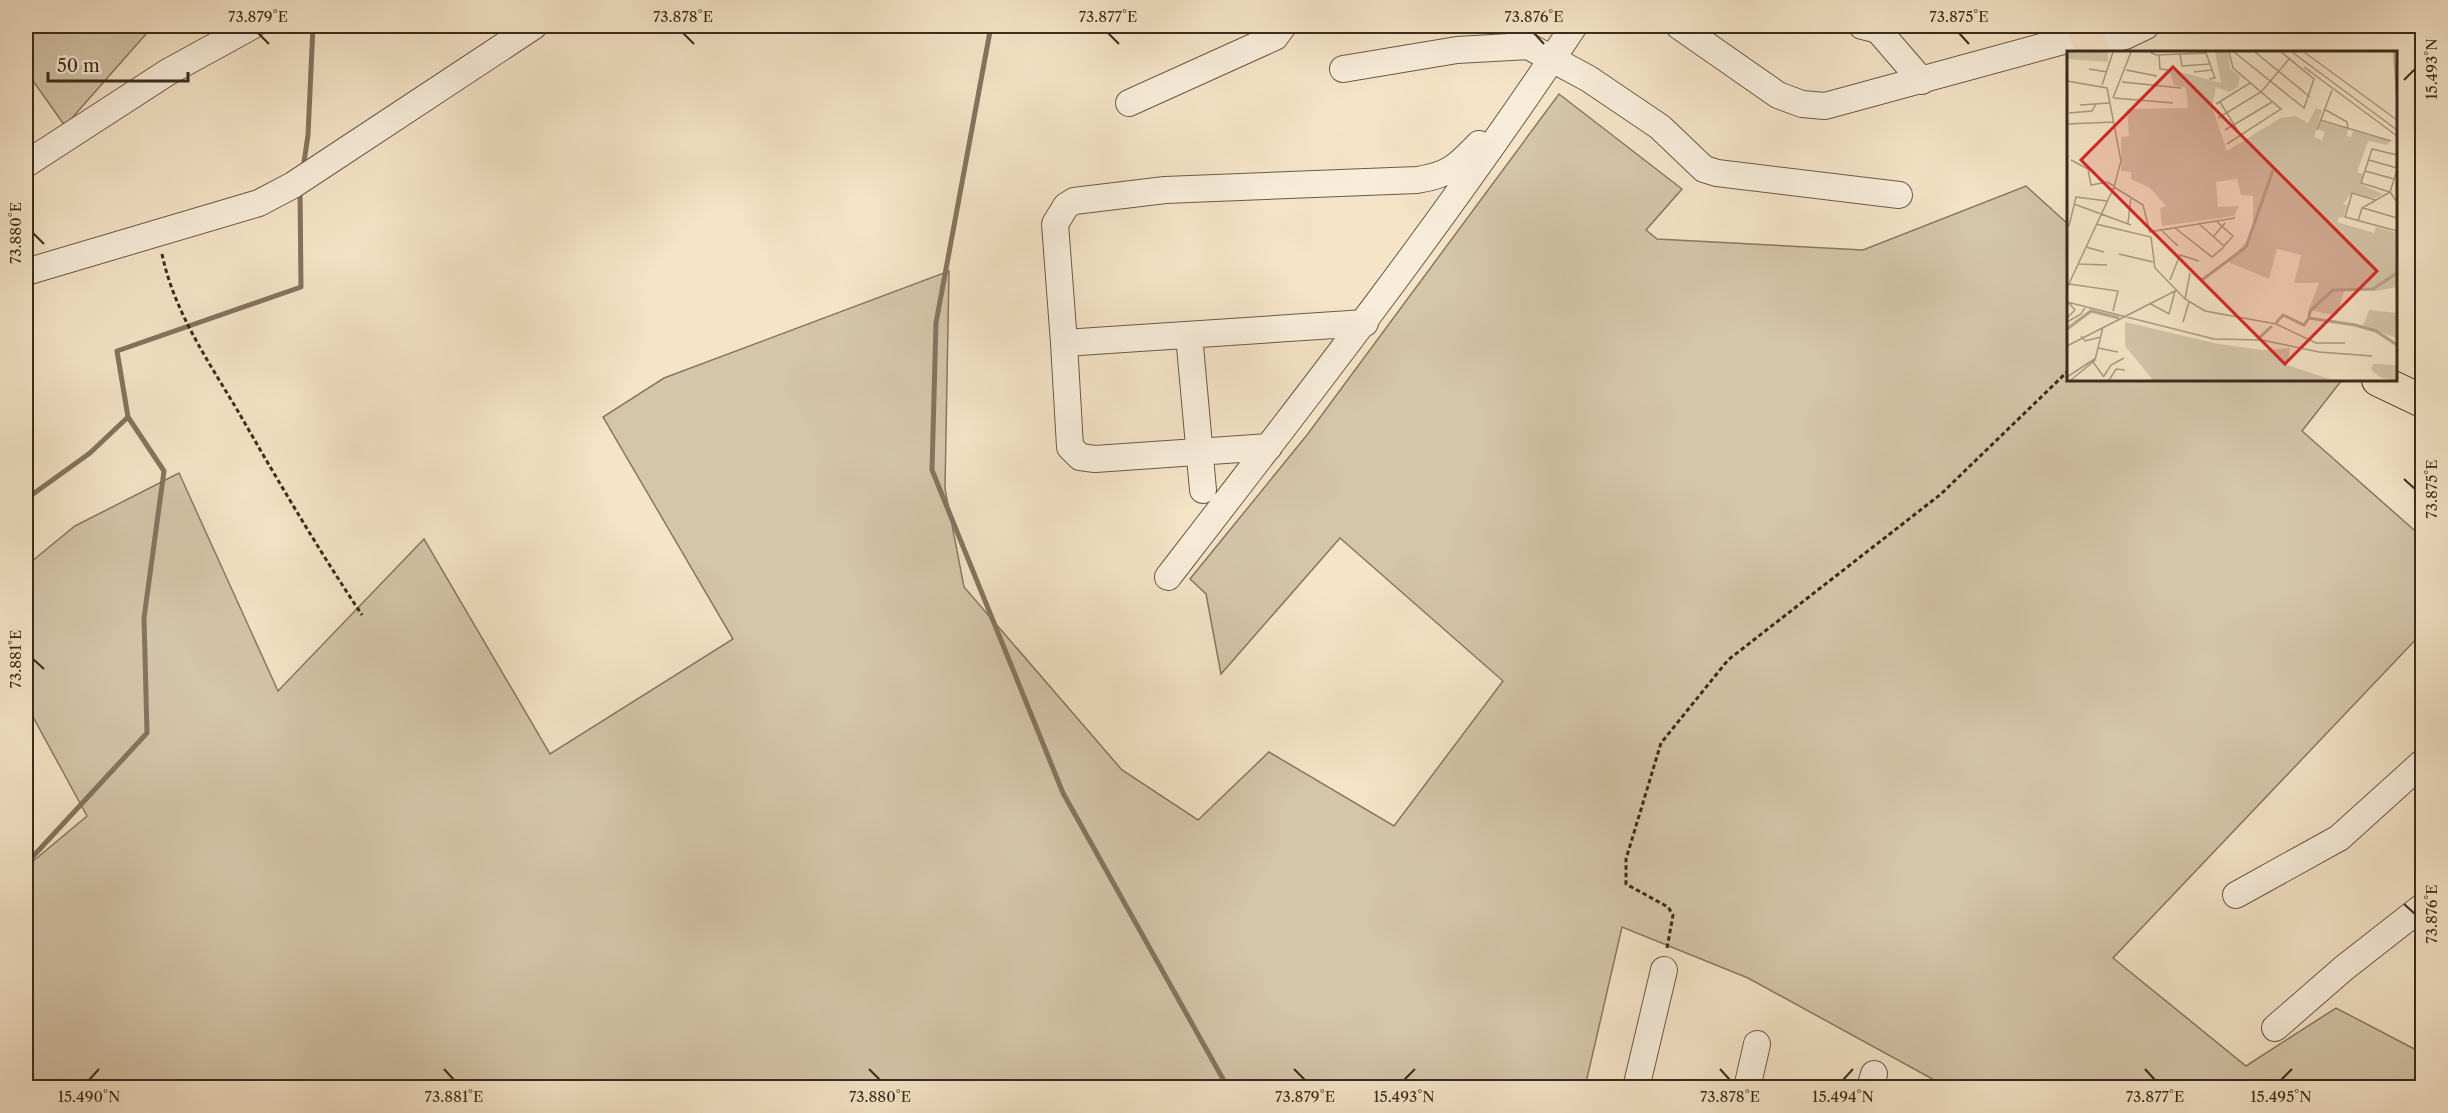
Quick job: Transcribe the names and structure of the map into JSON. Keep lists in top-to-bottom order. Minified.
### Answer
{"scale_bar":"50 m","coordinates":["73.879°E","73.878°E","73.877°E","73.876°E","73.875°E","15.493°N","73.880°E","73.881°E","15.490°N","15.494°N","15.495°N"]}
